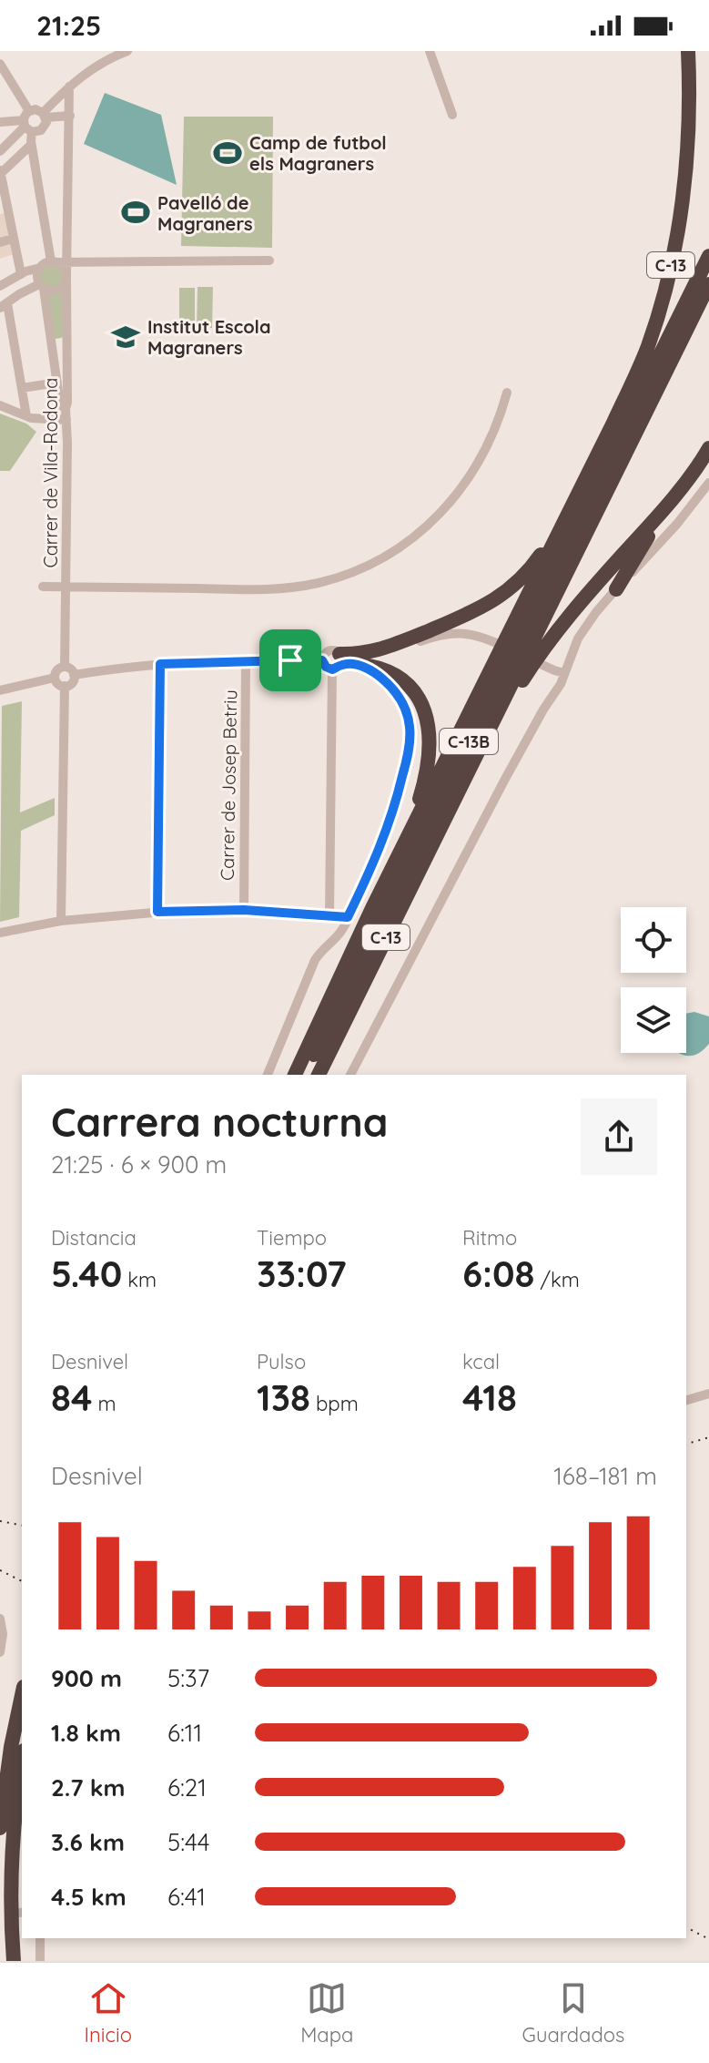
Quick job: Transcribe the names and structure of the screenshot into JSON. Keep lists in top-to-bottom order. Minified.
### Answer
{"streets":{"highway":["C-13","C-13B"],"street":["Carrer de Vila-Rodona","Carrer de Josep Betriu"]},"crossings":[["C-13","C-13B"]],"places":{"sports":["Camp de futbol els Magraners","Pavelló de Magraners"],"school or university":["Institut Escola Magraners"]},"page":{"status":"21:25","heading":["Carrera nocturna","21:25 · 6 × 900 m"],"stats":[["Distancia","5.40 km"],["Tiempo","33:07"],["Ritmo","6:08 /km"],["Desnivel","84 m"],["Pulso","138 bpm"],["kcal","418"]],"chart":["Desnivel","168–181 m"],"list":[{"name":"900 m","note":"5:37"},{"name":"1.8 km","note":"6:11"},{"name":"2.7 km","note":"6:21"},{"name":"3.6 km","note":"5:44"},{"name":"4.5 km","note":"6:41"}],"tabs":["Inicio","Mapa","Guardados"]}}
